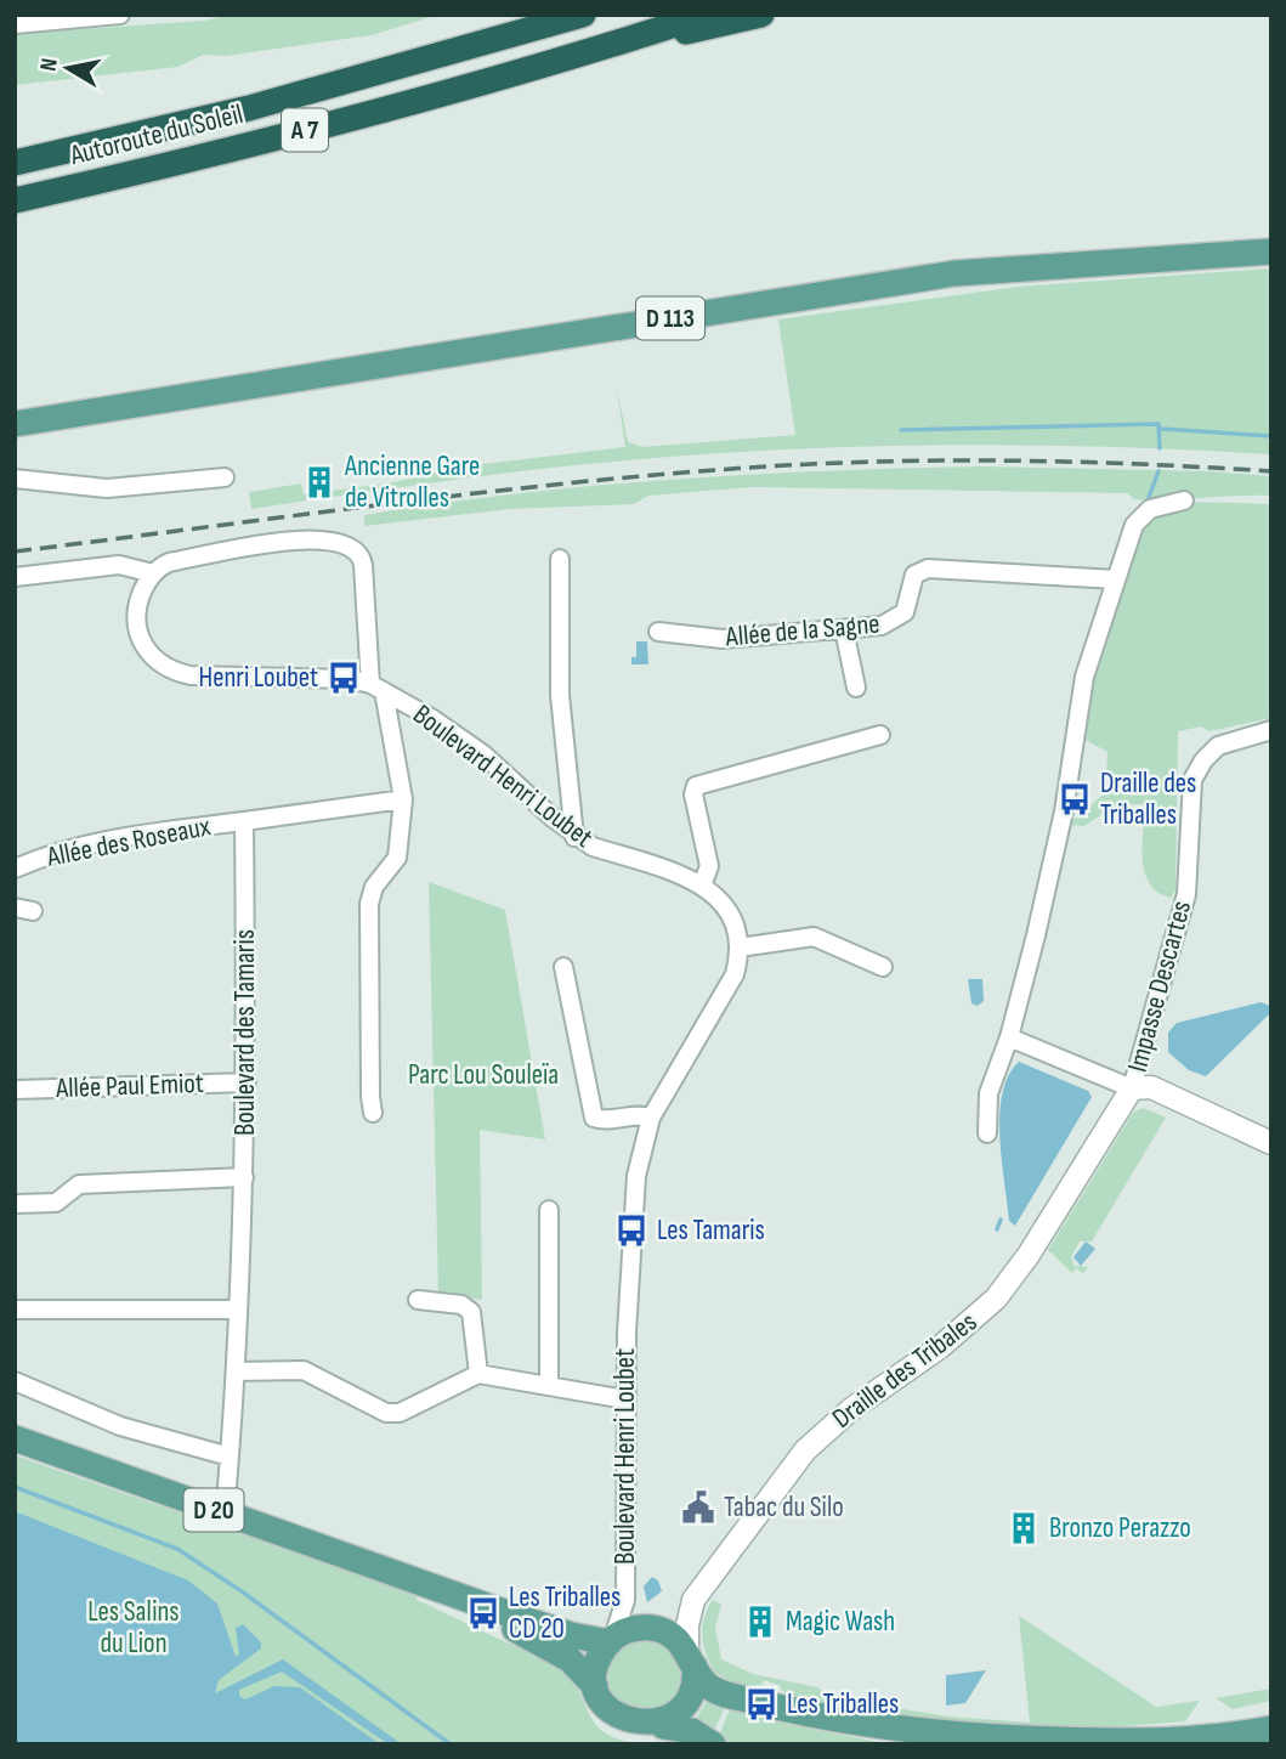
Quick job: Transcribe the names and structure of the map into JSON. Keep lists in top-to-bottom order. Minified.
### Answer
{"streets":{"highway":["A 7","Autoroute du Soleil"],"main road":["D 113","D 20"],"street":["Allée de la Sagne","Boulevard Henri Loubet","Allée des Roseaux","Impasse Descartes","Boulevard des Tamaris","Allée Paul Emiot","Draille des Tribales"]},"crossings":[["Boulevard Henri Loubet","Draille des Tribales"],["Boulevard Henri Loubet","D 20"],["Allée des Roseaux","Boulevard des Tamaris"],["Impasse Descartes","Draille des Tribales"],["Boulevard des Tamaris","Allée Paul Emiot"],["Boulevard des Tamaris","D 20"],["Draille des Tribales","D 20"]],"parks":["Parc Lou Souleïa","Les Salins du Lion"],"places":{"building":["Ancienne Gare de Vitrolles","Bronzo Perazzo","Magic Wash"],"bus stop":["Henri Loubet","Draille des Triballes","Les Tamaris","Les Triballes CD 20","Les Triballes"],"public building":["Tabac du Silo"]},"north":"left"}
